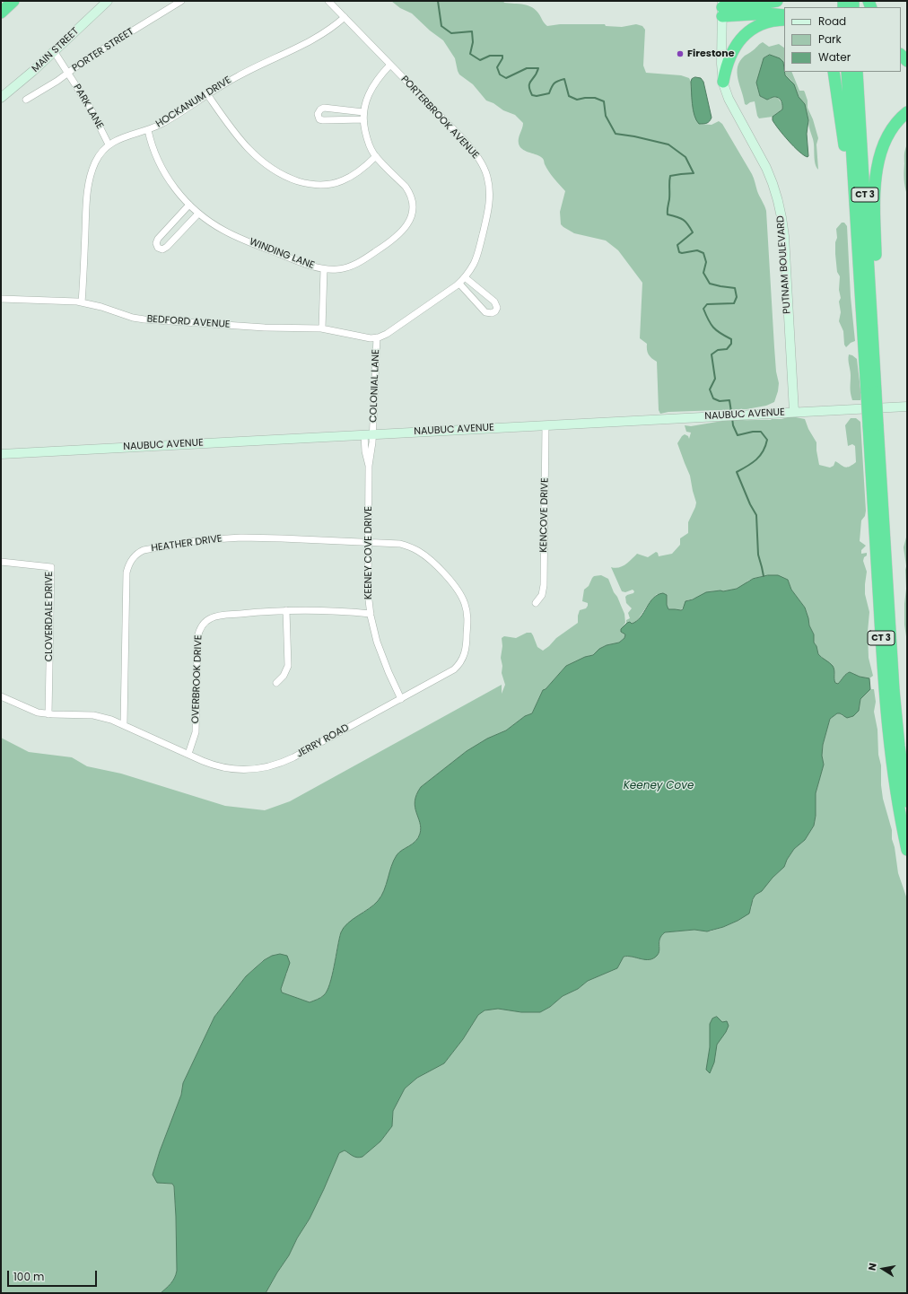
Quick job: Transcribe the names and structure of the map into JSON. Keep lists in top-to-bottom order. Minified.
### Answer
{"streets":{"highway":["CT 3"],"main road":["MAIN STREET","PUTNAM BOULEVARD","NAUBUC AVENUE"],"street":["PORTER STREET","HOCKANUM DRIVE","PARK LANE","PORTERBROOK AVENUE","WINDING LANE","BEDFORD AVENUE","COLONIAL LANE","KENCOVE DRIVE","HEATHER DRIVE","KEENEY COVE DRIVE","CLOVERDALE DRIVE","OVERBROOK DRIVE","JERRY ROAD"]},"crossings":[["MAIN STREET","PARK LANE"],["PORTER STREET","PARK LANE"],["HOCKANUM DRIVE","PARK LANE"],["HOCKANUM DRIVE","PORTERBROOK AVENUE"],["HOCKANUM DRIVE","WINDING LANE"],["HOCKANUM DRIVE","BEDFORD AVENUE"],["PORTERBROOK AVENUE","WINDING LANE"],["PORTERBROOK AVENUE","BEDFORD AVENUE"],["PORTERBROOK AVENUE","COLONIAL LANE"],["PUTNAM BOULEVARD","NAUBUC AVENUE"],["BEDFORD AVENUE","COLONIAL LANE"],["COLONIAL LANE","NAUBUC AVENUE"],["COLONIAL LANE","KEENEY COVE DRIVE"],["NAUBUC AVENUE","KENCOVE DRIVE"],["NAUBUC AVENUE","KEENEY COVE DRIVE"],["HEATHER DRIVE","KEENEY COVE DRIVE"],["HEATHER DRIVE","JERRY ROAD"],["KEENEY COVE DRIVE","OVERBROOK DRIVE"],["KEENEY COVE DRIVE","JERRY ROAD"],["CLOVERDALE DRIVE","JERRY ROAD"],["OVERBROOK DRIVE","JERRY ROAD"]],"water":["Keeney Cove"],"places":["Firestone"],"legend":["Road","Park","Water"],"scale_bar":"100 m","north":"left"}
